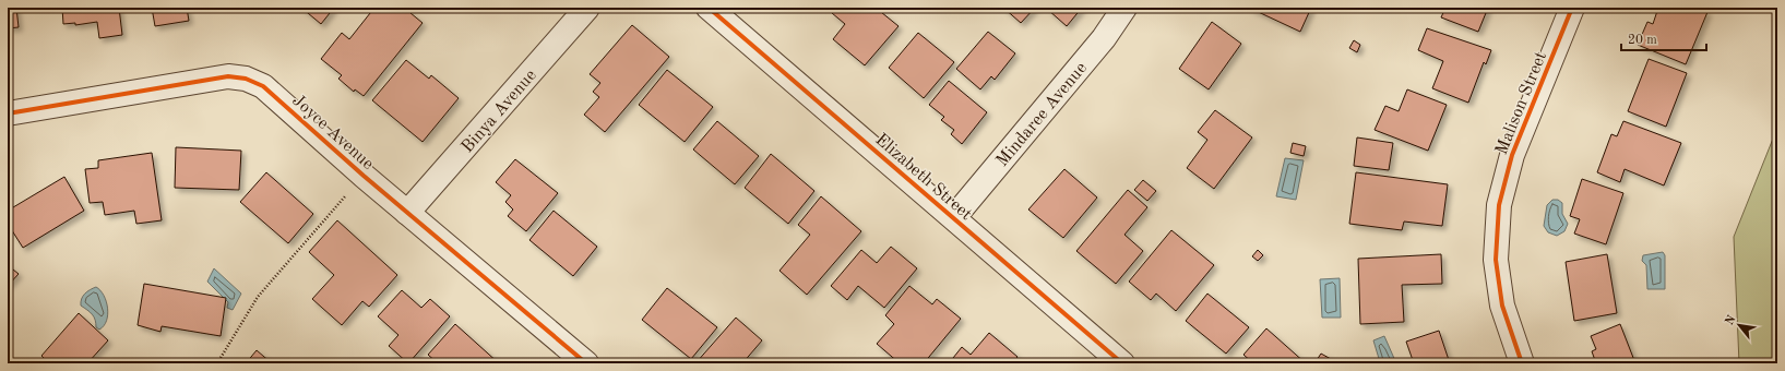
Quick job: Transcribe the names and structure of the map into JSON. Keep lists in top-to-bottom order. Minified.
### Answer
{"streets":{"street":["Malison Street","Binya Avenue","Mindaree Avenue","Joyce Avenue","Elizabeth Street"]},"crossings":[["Binya Avenue","Joyce Avenue"],["Mindaree Avenue","Elizabeth Street"]],"scale_bar":"20 m","north":"top left"}
